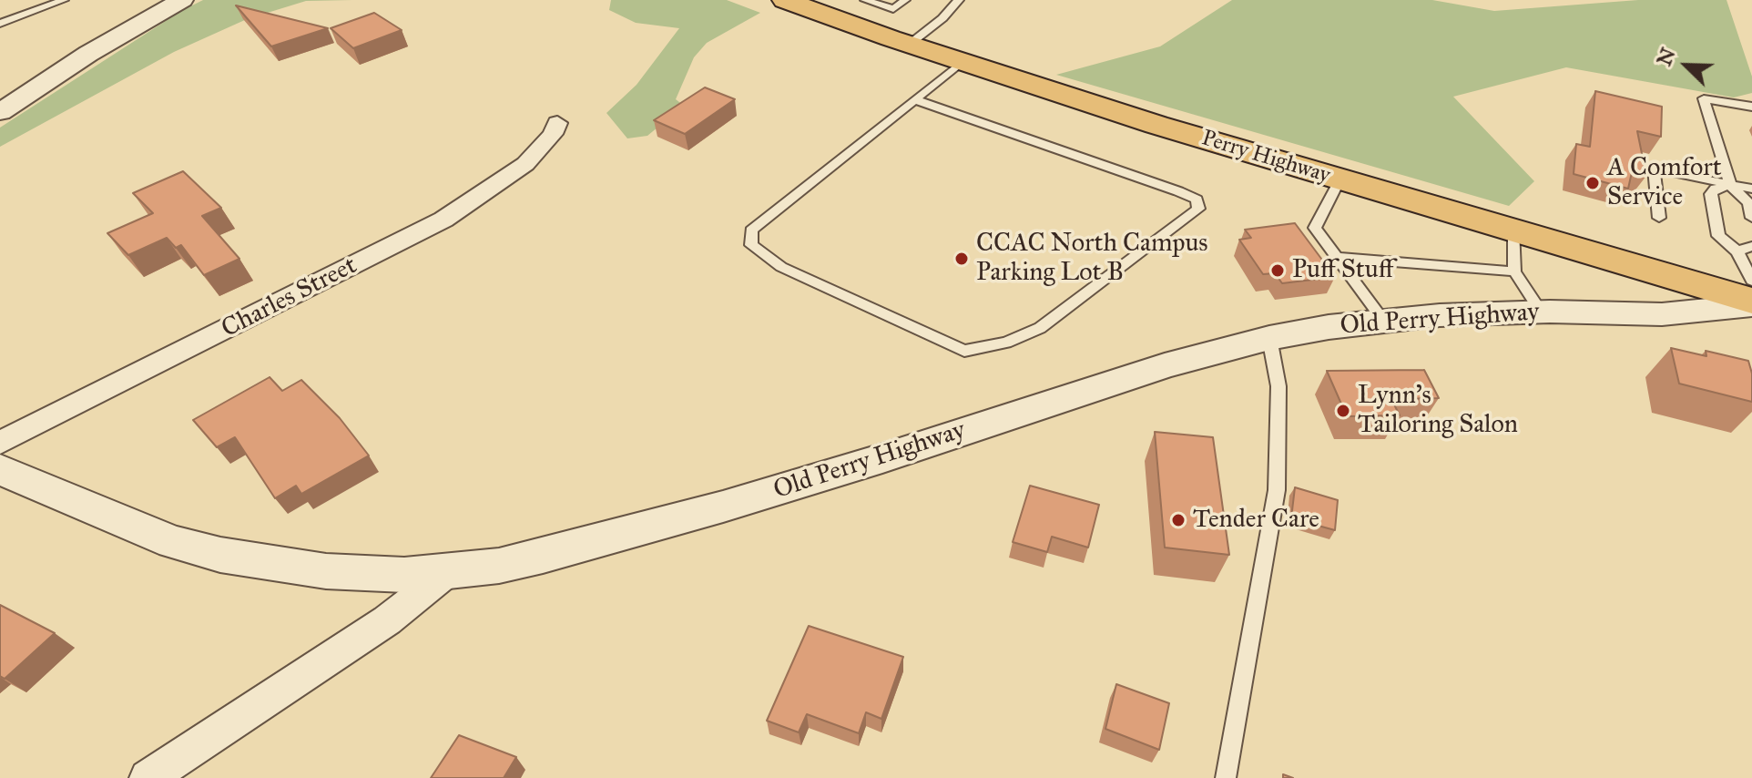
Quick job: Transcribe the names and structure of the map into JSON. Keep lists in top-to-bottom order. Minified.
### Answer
{"streets":{"main road":["Perry Highway"],"street":["Charles Street","Old Perry Highway"]},"crossings":[["Perry Highway","Old Perry Highway"]],"places":["A Comfort Service","CCAC North Campus Parking Lot B","Puff Stuff","Lynn's Tailoring Salon","Tender Care"],"north":"top left"}
